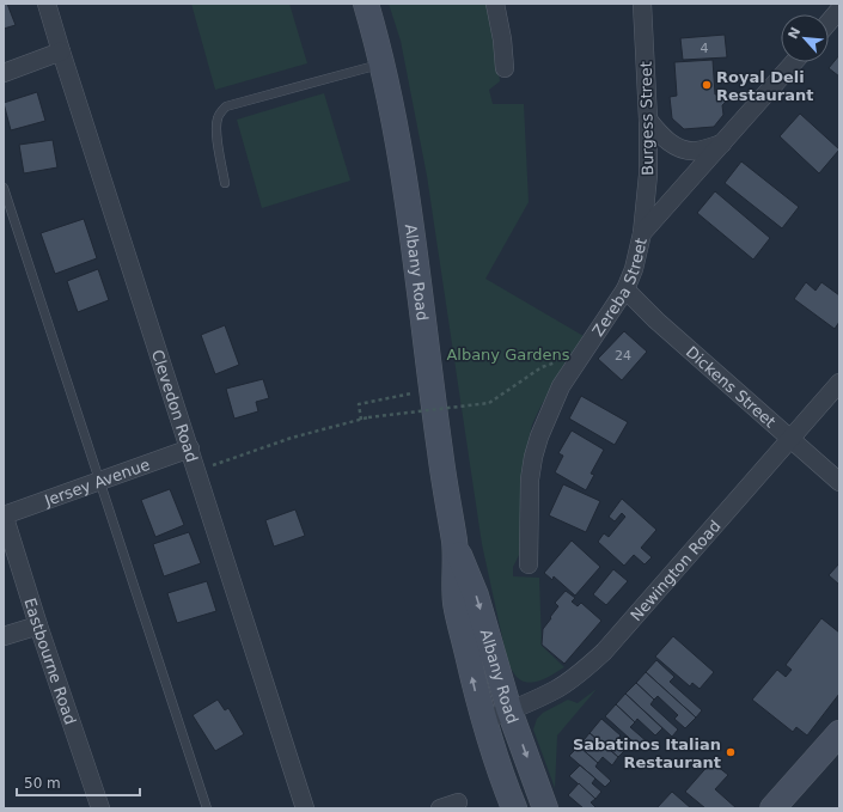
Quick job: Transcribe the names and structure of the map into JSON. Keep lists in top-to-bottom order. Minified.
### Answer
{"streets":{"main road":["Albany Road"],"street":["Burgess Street","Zereba Street","Dickens Street","Clevedon Road","Jersey Avenue","Newington Road","Eastbourne Road"]},"crossings":[["Burgess Street","Zereba Street"],["Albany Road","Newington Road"],["Zereba Street","Dickens Street"],["Dickens Street","Newington Road"],["Clevedon Road","Jersey Avenue"],["Jersey Avenue","Eastbourne Road"]],"parks":["Albany Gardens"],"places":["Royal Deli Restaurant","Sabatinos Italian Restaurant"],"house_numbers":["4","24"],"scale_bar":"50 m","north":"top left"}
